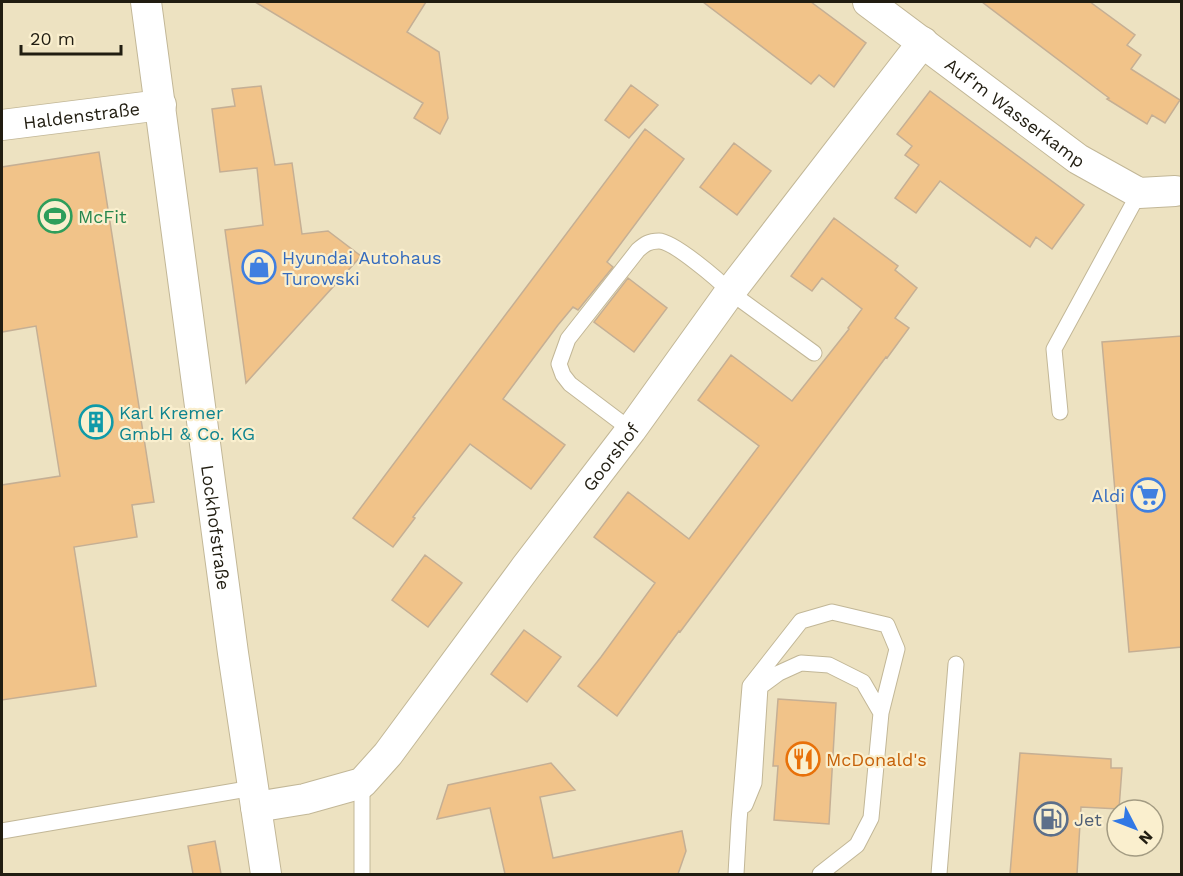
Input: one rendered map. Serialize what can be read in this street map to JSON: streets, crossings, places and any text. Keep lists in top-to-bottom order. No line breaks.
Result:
{"streets":{"street":["Auf'm Wasserkamp","Haldenstraße","Goorshof","Lockhofstraße"]},"crossings":[["Auf'm Wasserkamp","Goorshof"],["Haldenstraße","Lockhofstraße"]],"places":{"sports":["McFit"],"shop":["Hyundai Autohaus Turowski"],"building":["Karl Kremer GmbH & Co. KG"],"supermarket":["Aldi"],"restaurant":["McDonald's"],"fuel station":["Jet"]},"scale_bar":"20 m","north":"bottom right"}
